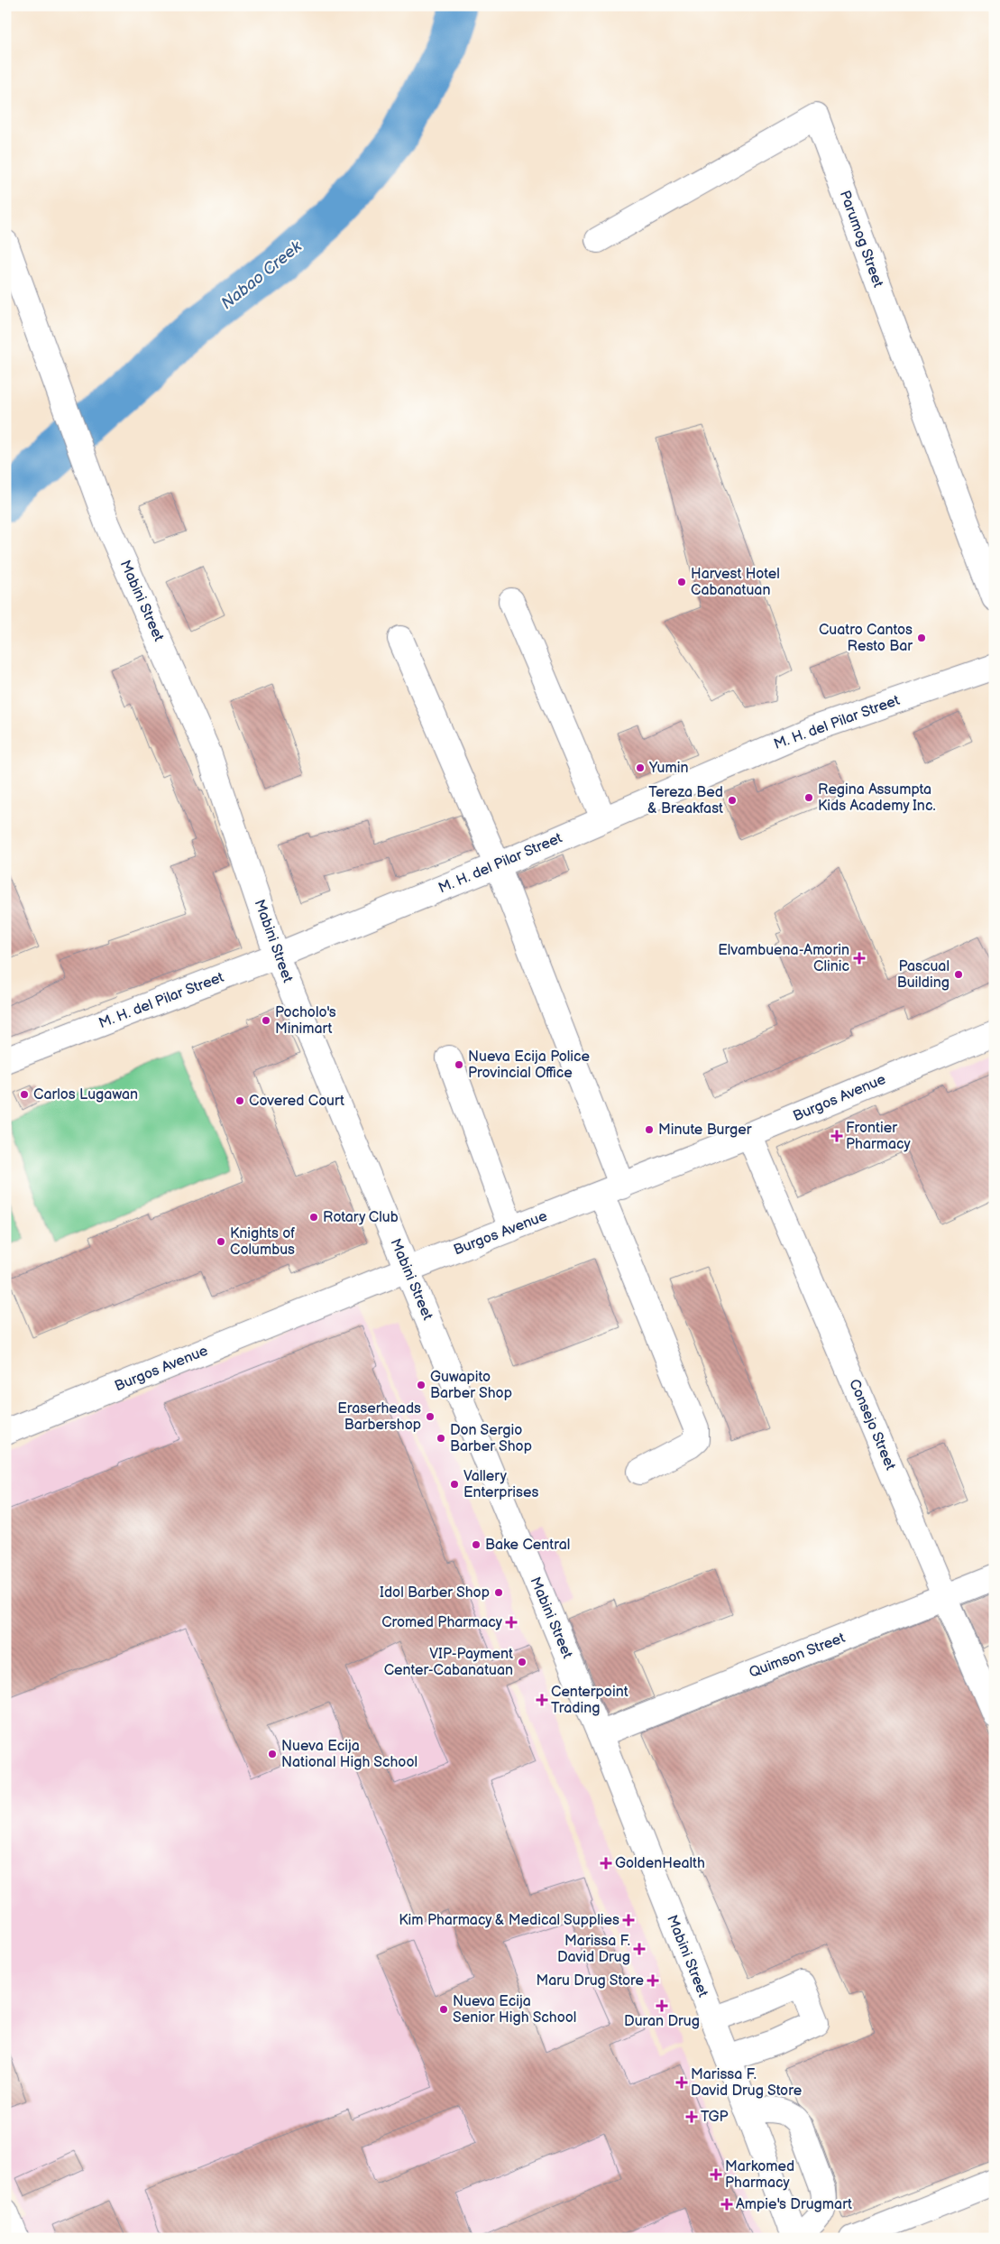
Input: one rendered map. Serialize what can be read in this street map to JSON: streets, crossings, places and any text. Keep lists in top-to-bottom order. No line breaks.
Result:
{"streets":{"main road":["Parumog Street","Mabini Street","M. H. del Pilar Street","Burgos Avenue","Consejo Street","Quimson Street"]},"crossings":[["Mabini Street","M. H. del Pilar Street"],["Mabini Street","Burgos Avenue"],["Mabini Street","Quimson Street"],["Burgos Avenue","Consejo Street"],["Consejo Street","Quimson Street"]],"water":["Nabao Creek"],"places":{"other":["Harvest Hotel Cabanatuan","Cuatro Cantos Resto Bar","Yumin","Regina Assumpta Kids Academy Inc.","Tereza Bed & Breakfast","Pascual Building","Pocholo's Minimart","Nueva Ecija Police Provincial Office","Carlos Lugawan","Covered Court","Minute Burger","Rotary Club","Knights of Columbus","Guwapito Barber Shop","Eraserheads Barbershop","Don Sergio Barber Shop","Vallery Enterprises","Bake Central","Idol Barber Shop","VIP-Payment Center-Cabanatuan","Nueva Ecija National High School","Nueva Ecija Senior High School"],"health":["Elvambuena-Amorin Clinic","Frontier Pharmacy","Cromed Pharmacy","Centerpoint Trading","GoldenHealth","Kim Pharmacy & Medical Supplies","Marissa F. David Drug","Maru Drug Store","Duran Drug","Marissa F. David Drug Store","TGP","Markomed Pharmacy","Ampie's Drugmart"]}}
